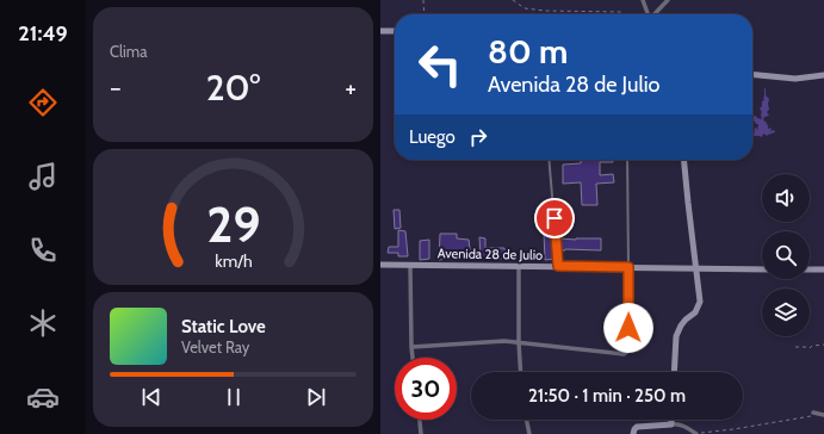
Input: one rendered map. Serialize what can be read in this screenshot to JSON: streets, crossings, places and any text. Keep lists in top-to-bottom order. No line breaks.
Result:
{"streets":{"street":["Avenida 28 de Julio"]},"page":{"tabs":"21:49","tile":"Clima","turn":["80 m","Avenida 28 de Julio"],"heat":["−","20°","+"],"then":"Luego","song":["Static Love","Velvet Ray"],"limit":"30","trip":"21:50 · 1 min · 250 m","gauge":["29","km/h"]}}
